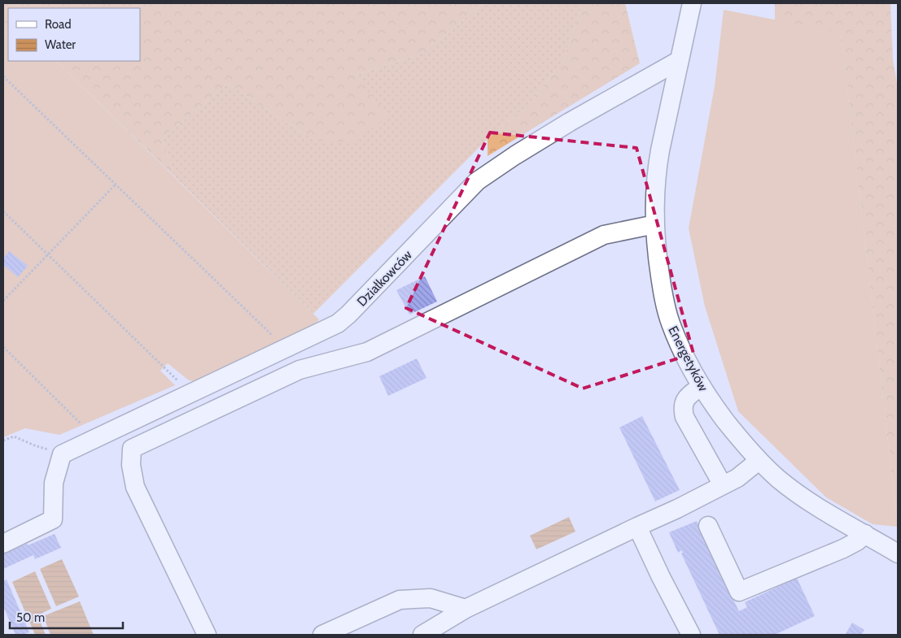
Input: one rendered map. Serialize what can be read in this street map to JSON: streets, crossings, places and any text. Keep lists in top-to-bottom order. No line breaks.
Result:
{"streets":{"street":["Działkowców","Energetyków"]},"crossings":[["Działkowców","Energetyków"]],"legend":["Road","Water"],"scale_bar":"50 m"}
